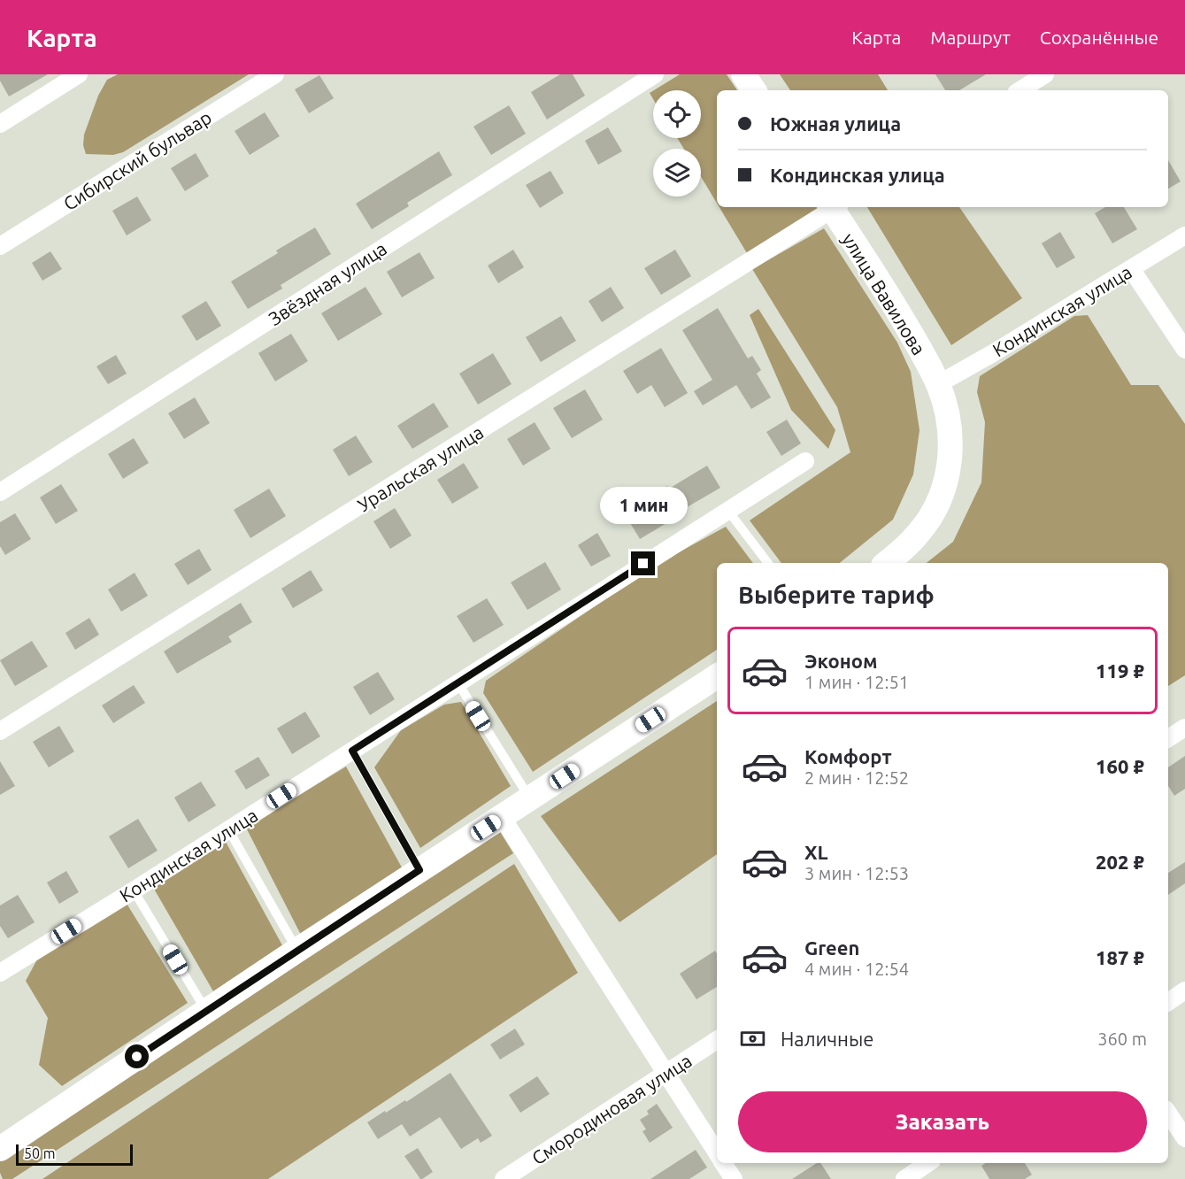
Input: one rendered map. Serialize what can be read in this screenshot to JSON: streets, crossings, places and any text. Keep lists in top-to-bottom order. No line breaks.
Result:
{"streets":{"street":["Сибирский бульвар","Звёздная улица","улица Вавилова","Кондинская улица","Уральская улица","Смородиновая улица"]},"crossings":[["улица Вавилова","Кондинская улица"]],"scale_bar":"50 m","page":{"header":"Карта","nav":["Карта","Маршрут","Сохранённые"],"banner":["Южная улица","Кондинская улица"],"bubble":"1 мин","heading":"Выберите тариф","list":[{"name":"Эконом","note":"1 мин · 12:51","value":"119 ₽"},{"name":"Комфорт","note":"2 мин · 12:52","value":"160 ₽"},{"name":"XL","note":"3 мин · 12:53","value":"202 ₽"},{"name":"Green","note":"4 мин · 12:54","value":"187 ₽"}],"pay":["Наличные","360 m"],"buttons":"Заказать","scale":"50 m"}}
